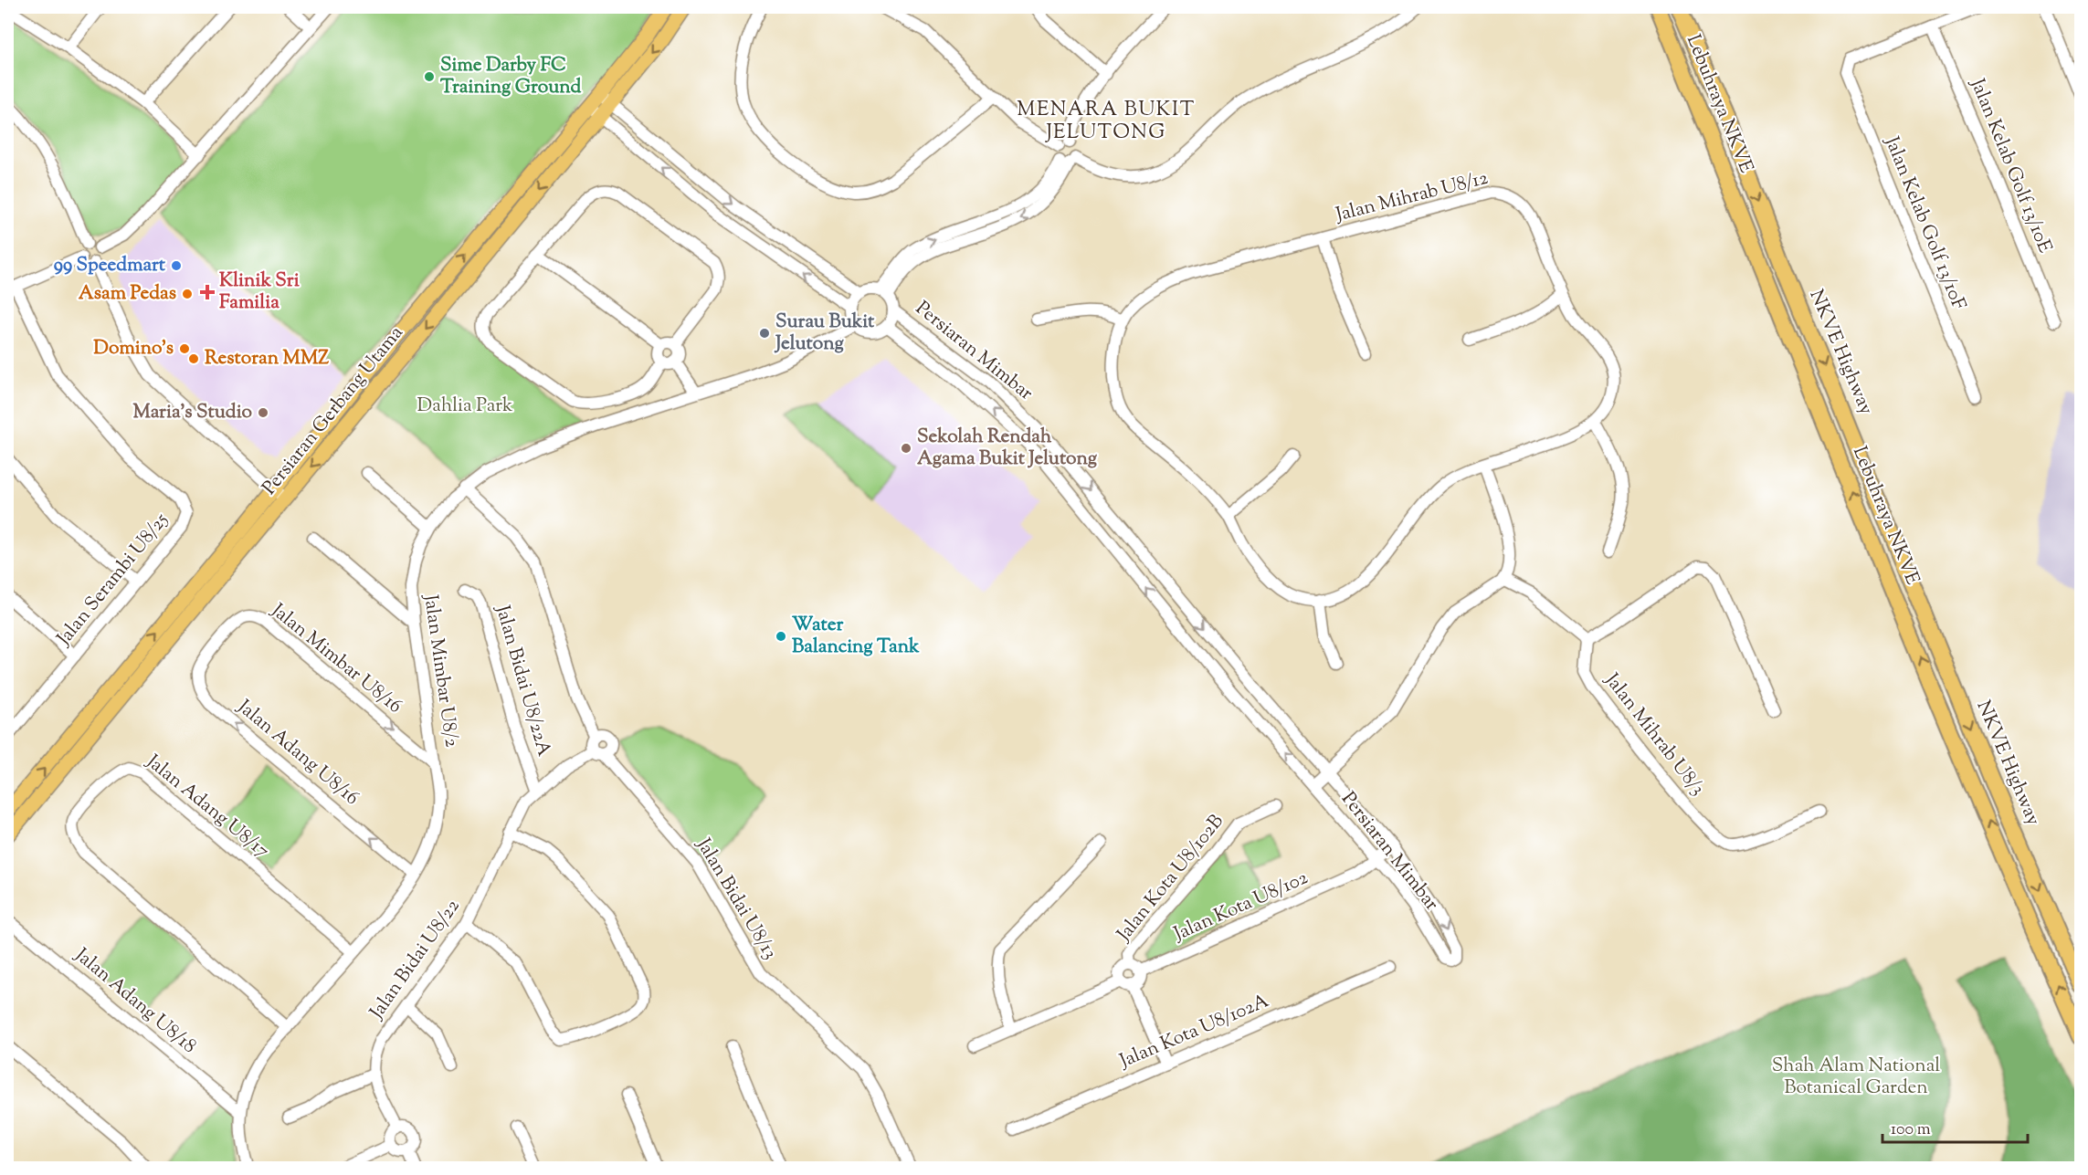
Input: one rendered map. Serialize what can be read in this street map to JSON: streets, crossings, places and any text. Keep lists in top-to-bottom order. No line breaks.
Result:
{"streets":{"highway":["Lebuhraya NKVE","NKVE Highway"],"main road":["Persiaran Gerbang Utama"],"street":["Jalan Kelab Golf 13/10E","Jalan Mihrab U8/12","Jalan Kelab Golf 13/10F","Persiaran Mimbar","Jalan Serambi U8/25","Jalan Mimbar U8/16","Jalan Mimbar U8/2","Jalan Bidai U8/22A","Jalan Mihrab U8/3","Jalan Adang U8/16","Jalan Adang U8/17","Jalan Kota U8/102B","Jalan Bidai U8/13","Jalan Kota U8/102","Jalan Bidai U8/22","Jalan Adang U8/18","Jalan Kota U8/102A"]},"crossings":[["Jalan Kelab Golf 13/10E","Jalan Kelab Golf 13/10F"],["Persiaran Mimbar","Jalan Mimbar U8/2"],["Persiaran Mimbar","Jalan Kota U8/102"],["Jalan Mimbar U8/16","Jalan Mimbar U8/2"],["Jalan Mimbar U8/16","Jalan Adang U8/16"],["Jalan Mimbar U8/2","Jalan Adang U8/16"],["Jalan Mimbar U8/2","Jalan Adang U8/17"],["Jalan Mimbar U8/2","Jalan Adang U8/18"],["Jalan Bidai U8/22A","Jalan Bidai U8/22"],["Jalan Kota U8/102B","Jalan Kota U8/102"],["Jalan Bidai U8/13","Jalan Bidai U8/22"]],"one_way":["Lebuhraya NKVE","NKVE Highway","Jalan Adang U8/16"],"districts":["MENARA BUKIT JELUTONG"],"parks":["Dahlia Park","Shah Alam National Botanical Garden"],"places":{"other":["Sime Darby FC Training Ground","99 Speedmart","Asam Pedas","Surau Bukit Jelutong","Domino's","Restoran MMZ","Maria's Studio","Sekolah Rendah Agama Bukit Jelutong","Water Balancing Tank"],"health":["Klinik Sri Familia"]},"scale_bar":"100 m"}
